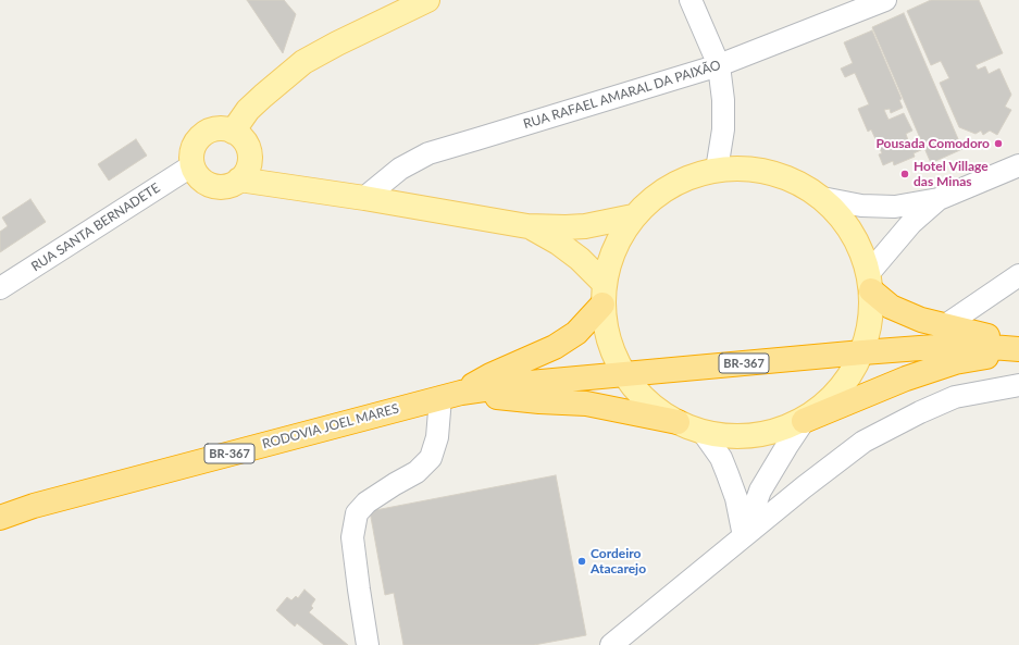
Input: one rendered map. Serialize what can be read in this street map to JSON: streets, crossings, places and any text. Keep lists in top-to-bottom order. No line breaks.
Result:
{"streets":{"highway":["BR-367","RODOVIA JOEL MARES"],"street":["RUA RAFAEL AMARAL DA PAIXÃO","RUA SANTA BERNADETE"]},"crossings":[["BR-367","RODOVIA JOEL MARES"]],"places":["Pousada Comodoro","Hotel Village das Minas","Cordeiro Atacarejo"]}
